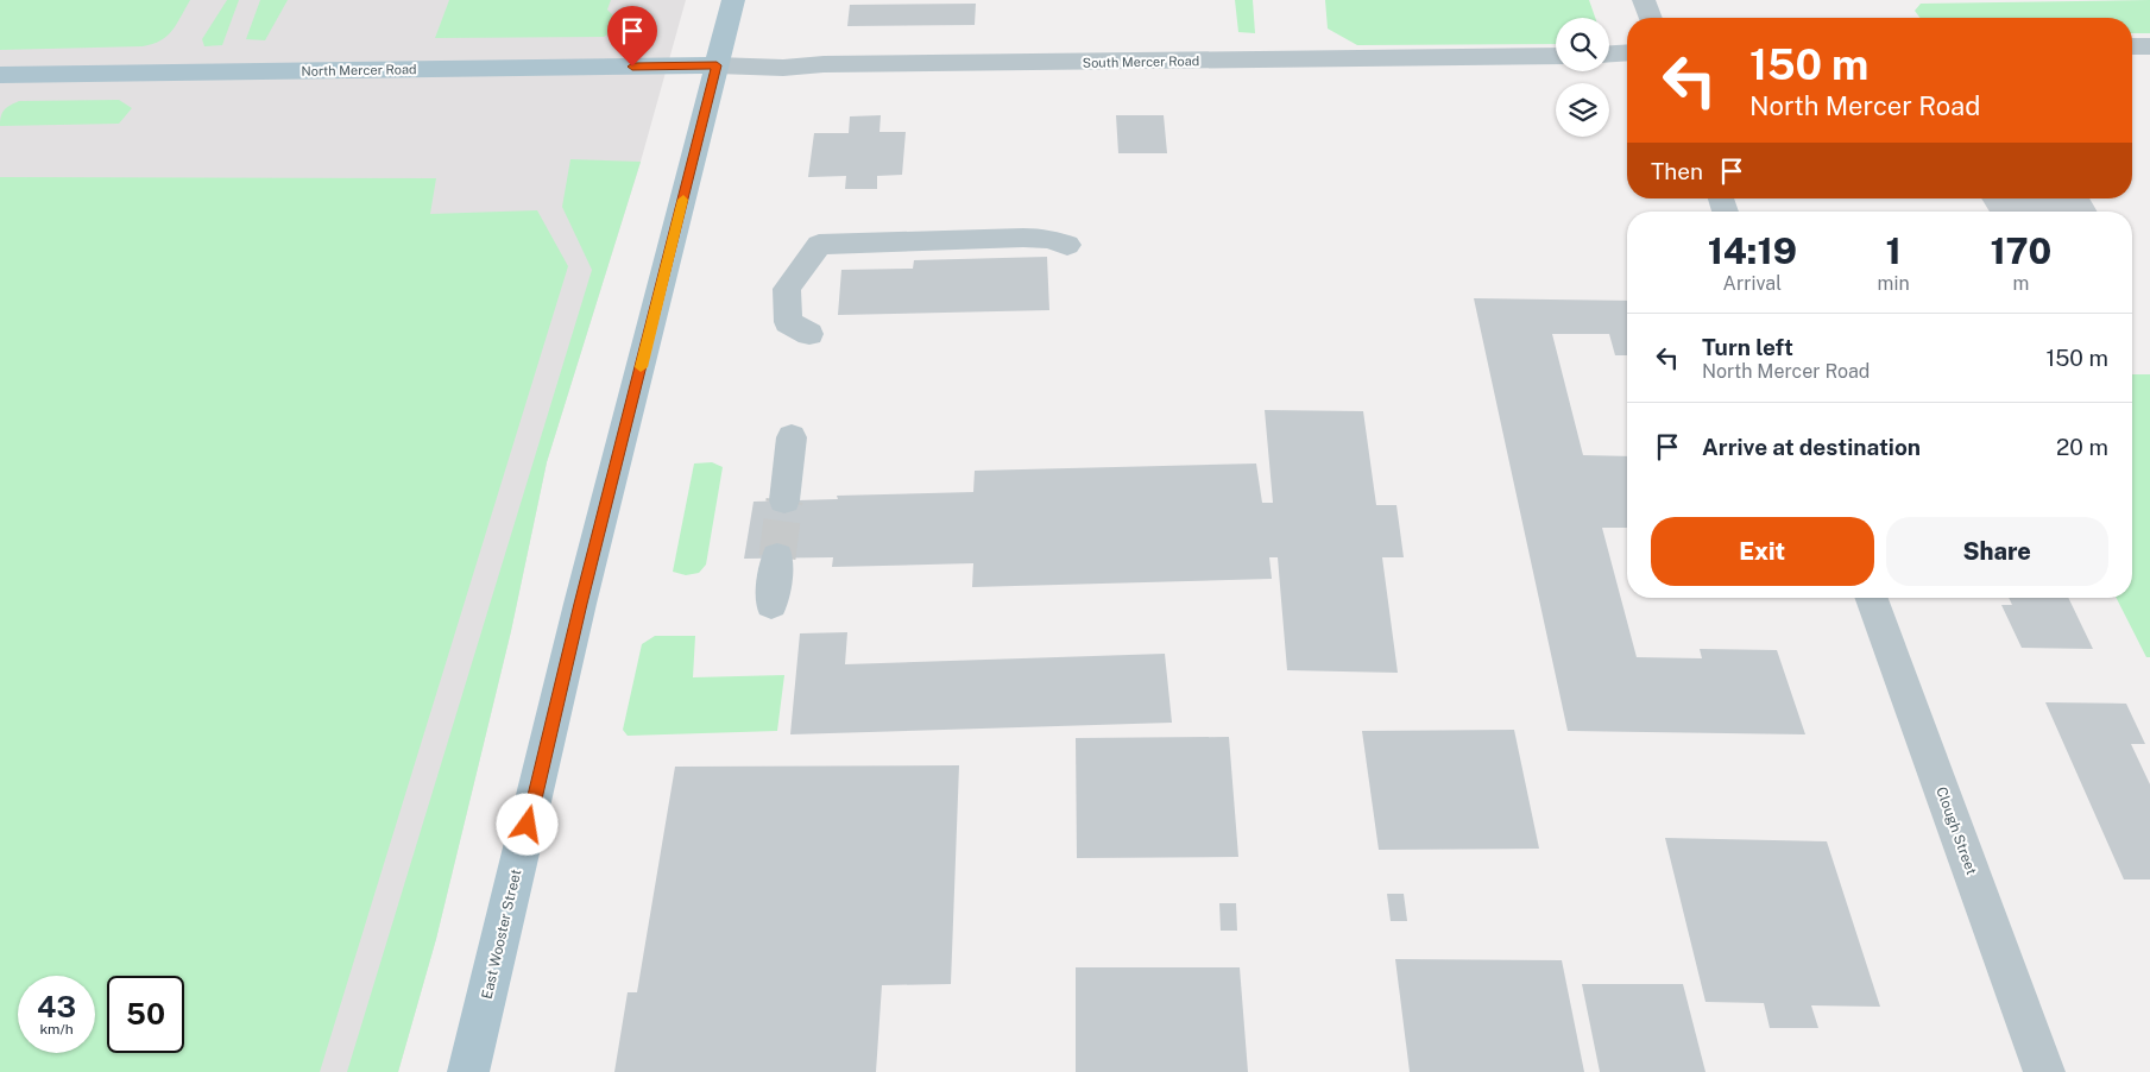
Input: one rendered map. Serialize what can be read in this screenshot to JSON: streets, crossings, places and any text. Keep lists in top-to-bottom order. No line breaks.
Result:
{"streets":{"main road":["North Mercer Road","East Wooster Street"],"street":["South Mercer Road","Clough Street"]},"crossings":[["South Mercer Road","North Mercer Road"],["South Mercer Road","East Wooster Street"],["North Mercer Road","East Wooster Street"]],"page":{"turn":["150 m","North Mercer Road"],"then":"Then","eta":["14:19","Arrival","1","min","170","m"],"list":[{"name":"Turn left","note":"North Mercer Road","value":"150 m"},{"name":"Arrive at destination","value":"20 m"}],"buttons":["Exit","Share"],"speed":"43 km/h","limit":"50"}}
